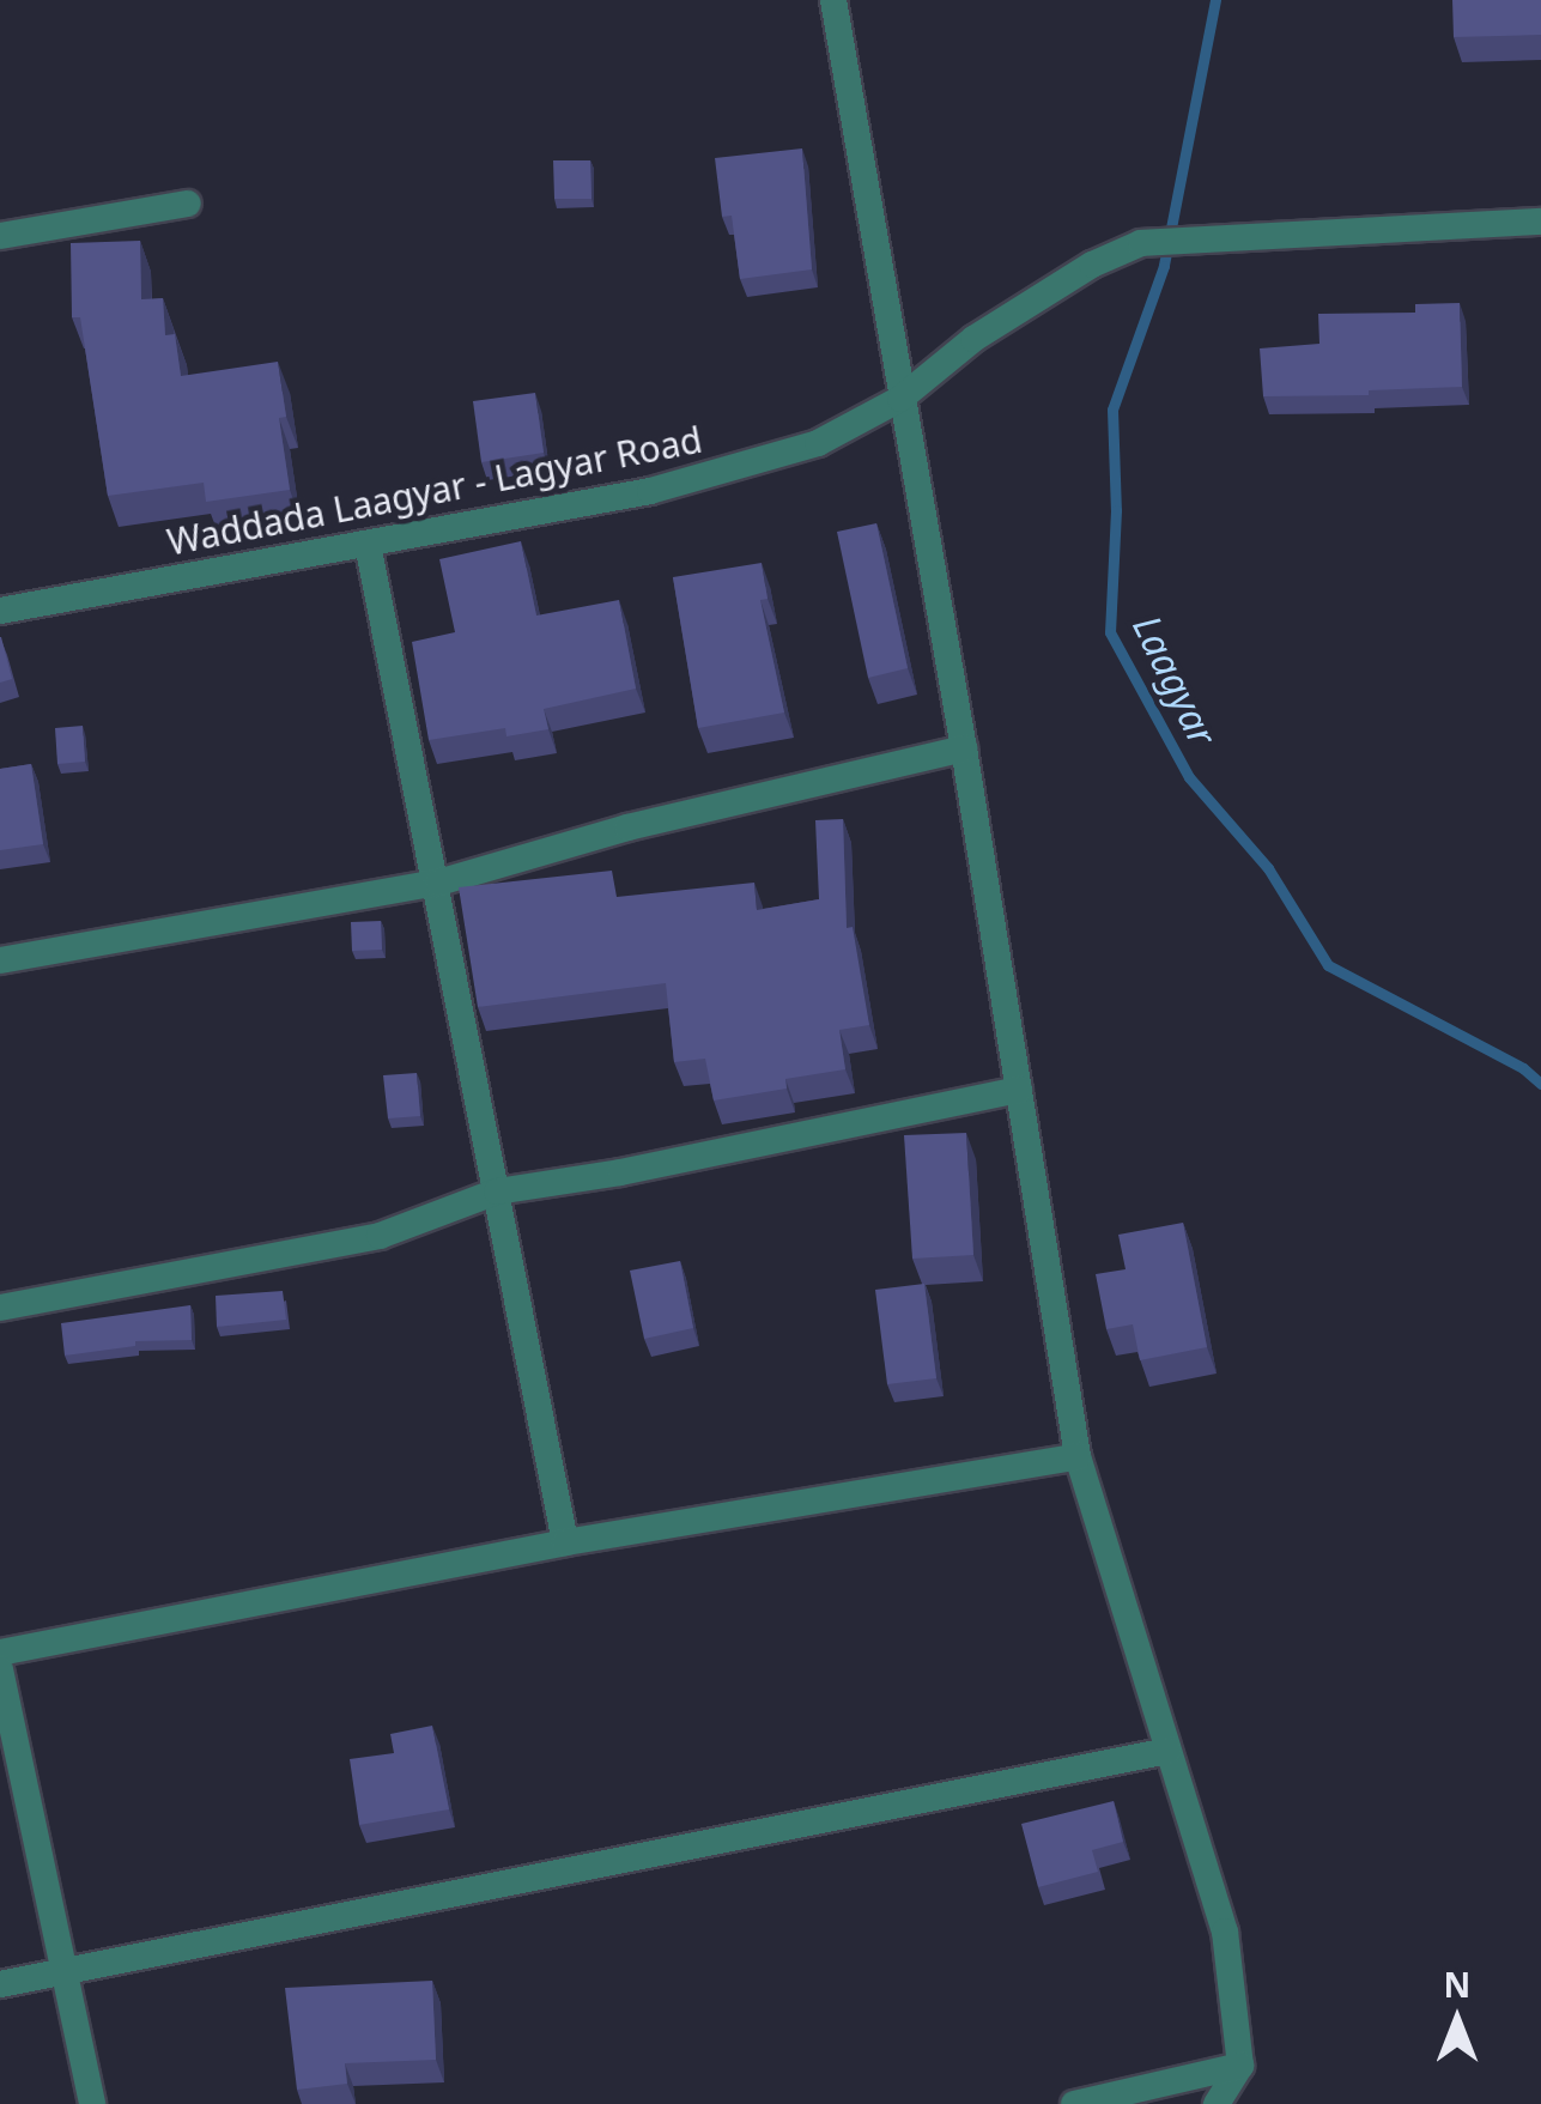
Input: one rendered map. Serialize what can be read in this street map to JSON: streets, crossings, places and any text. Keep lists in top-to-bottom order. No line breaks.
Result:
{"streets":{"street":["Waddada Laagyar - Lagyar Road"]},"water":["Laagyar"],"north":"top"}
